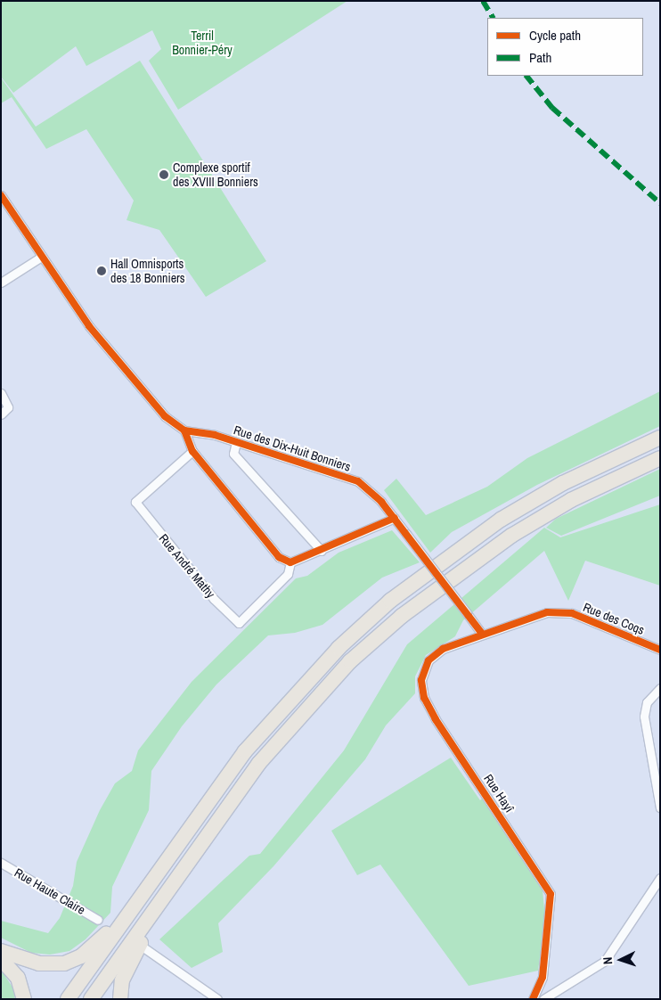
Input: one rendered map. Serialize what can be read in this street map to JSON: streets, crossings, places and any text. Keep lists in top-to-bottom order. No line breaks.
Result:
{"streets":{"street":["Rue des Dix-Huit Bonniers","Rue André Mathy","Rue des Coqs","Rue Hayî","Rue Haute Claire"]},"crossings":[["Rue des Dix-Huit Bonniers","Rue des Coqs"],["Rue des Dix-Huit Bonniers","Rue Hayî"],["Rue des Coqs","Rue Hayî"]],"parks":["Terril Bonnier-Péry"],"places":["Complexe sportif des XVIII Bonniers","Hall Omnisports des 18 Bonniers"],"legend":["Cycle path","Path"],"north":"left"}
